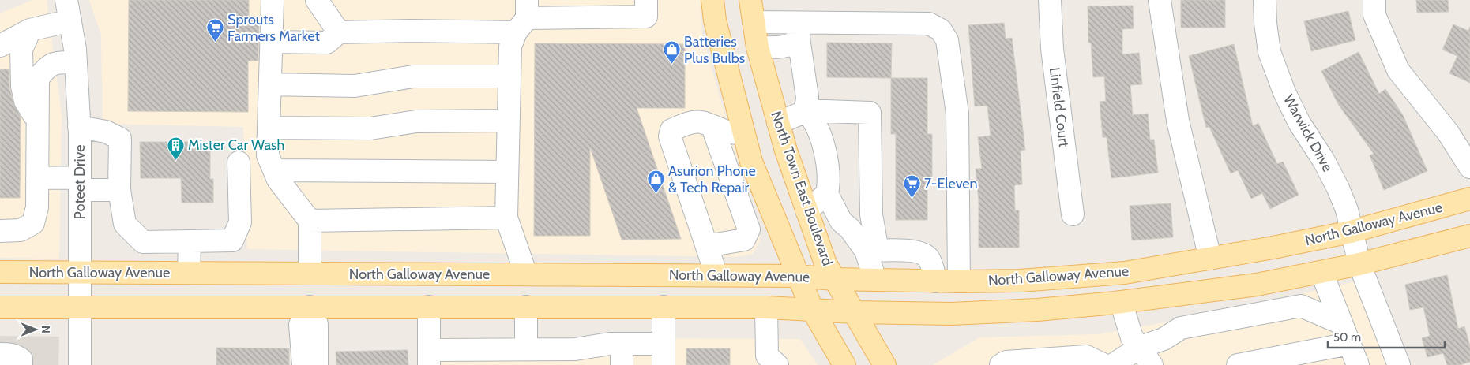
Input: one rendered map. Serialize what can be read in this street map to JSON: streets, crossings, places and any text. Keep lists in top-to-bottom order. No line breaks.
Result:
{"streets":{"main road":["North Town East Boulevard","North Galloway Avenue"],"street":["Linfield Court","Warwick Drive","Poteet Drive"]},"crossings":[["Warwick Drive","North Galloway Avenue"],["Poteet Drive","North Galloway Avenue"],["North Town East Boulevard","North Galloway Avenue"]],"places":{"supermarket":["Sprouts Farmers Market","7-Eleven"],"shop":["Batteries Plus Bulbs","Asurion Phone & Tech Repair"],"building":["Mister Car Wash"]},"scale_bar":"50 m","north":"right"}
